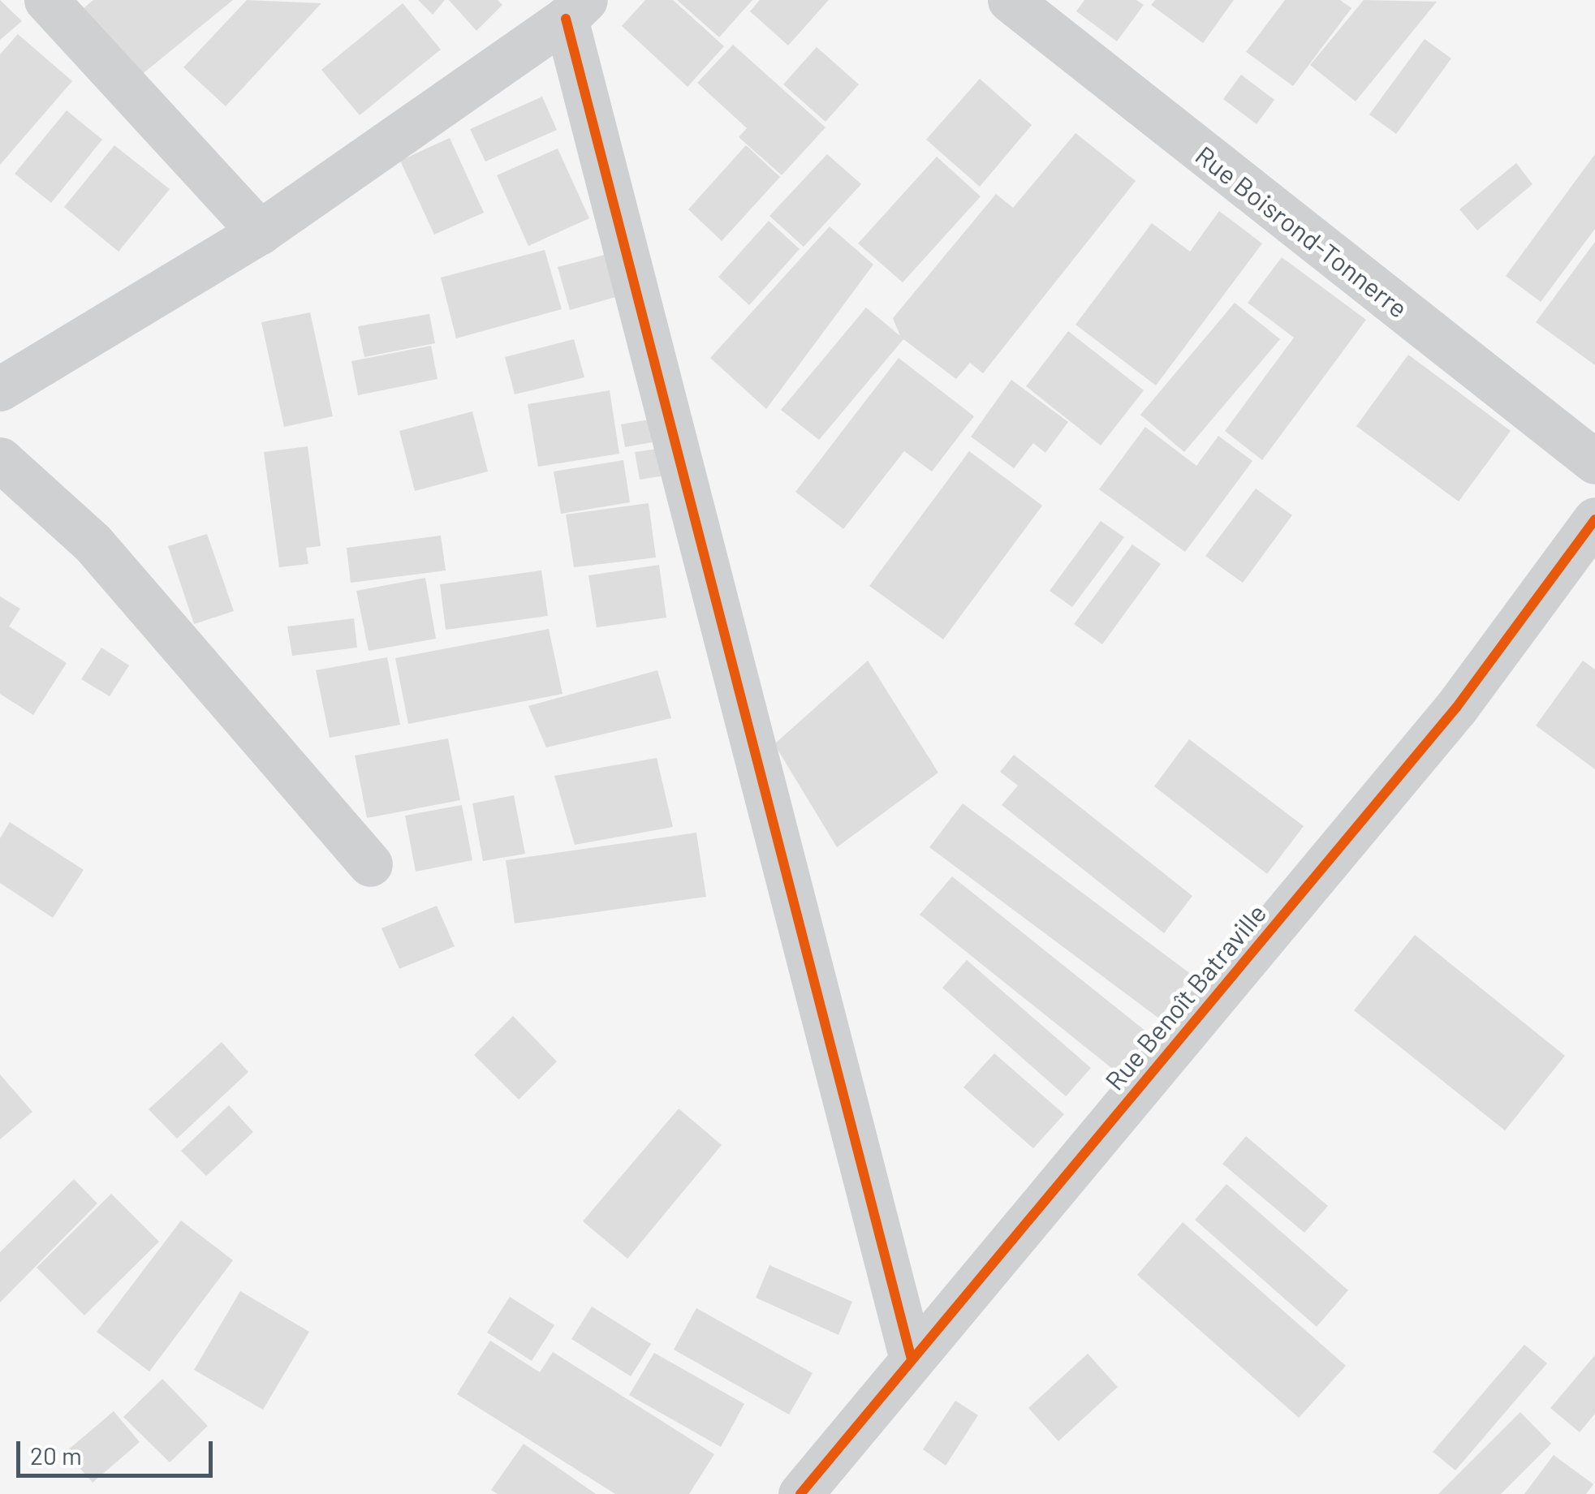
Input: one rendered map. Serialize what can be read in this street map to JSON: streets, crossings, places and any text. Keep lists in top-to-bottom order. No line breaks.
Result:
{"streets":{"street":["Rue Boisrond-Tonnerre","Rue Benoît Batraville"]},"scale_bar":"20 m"}
